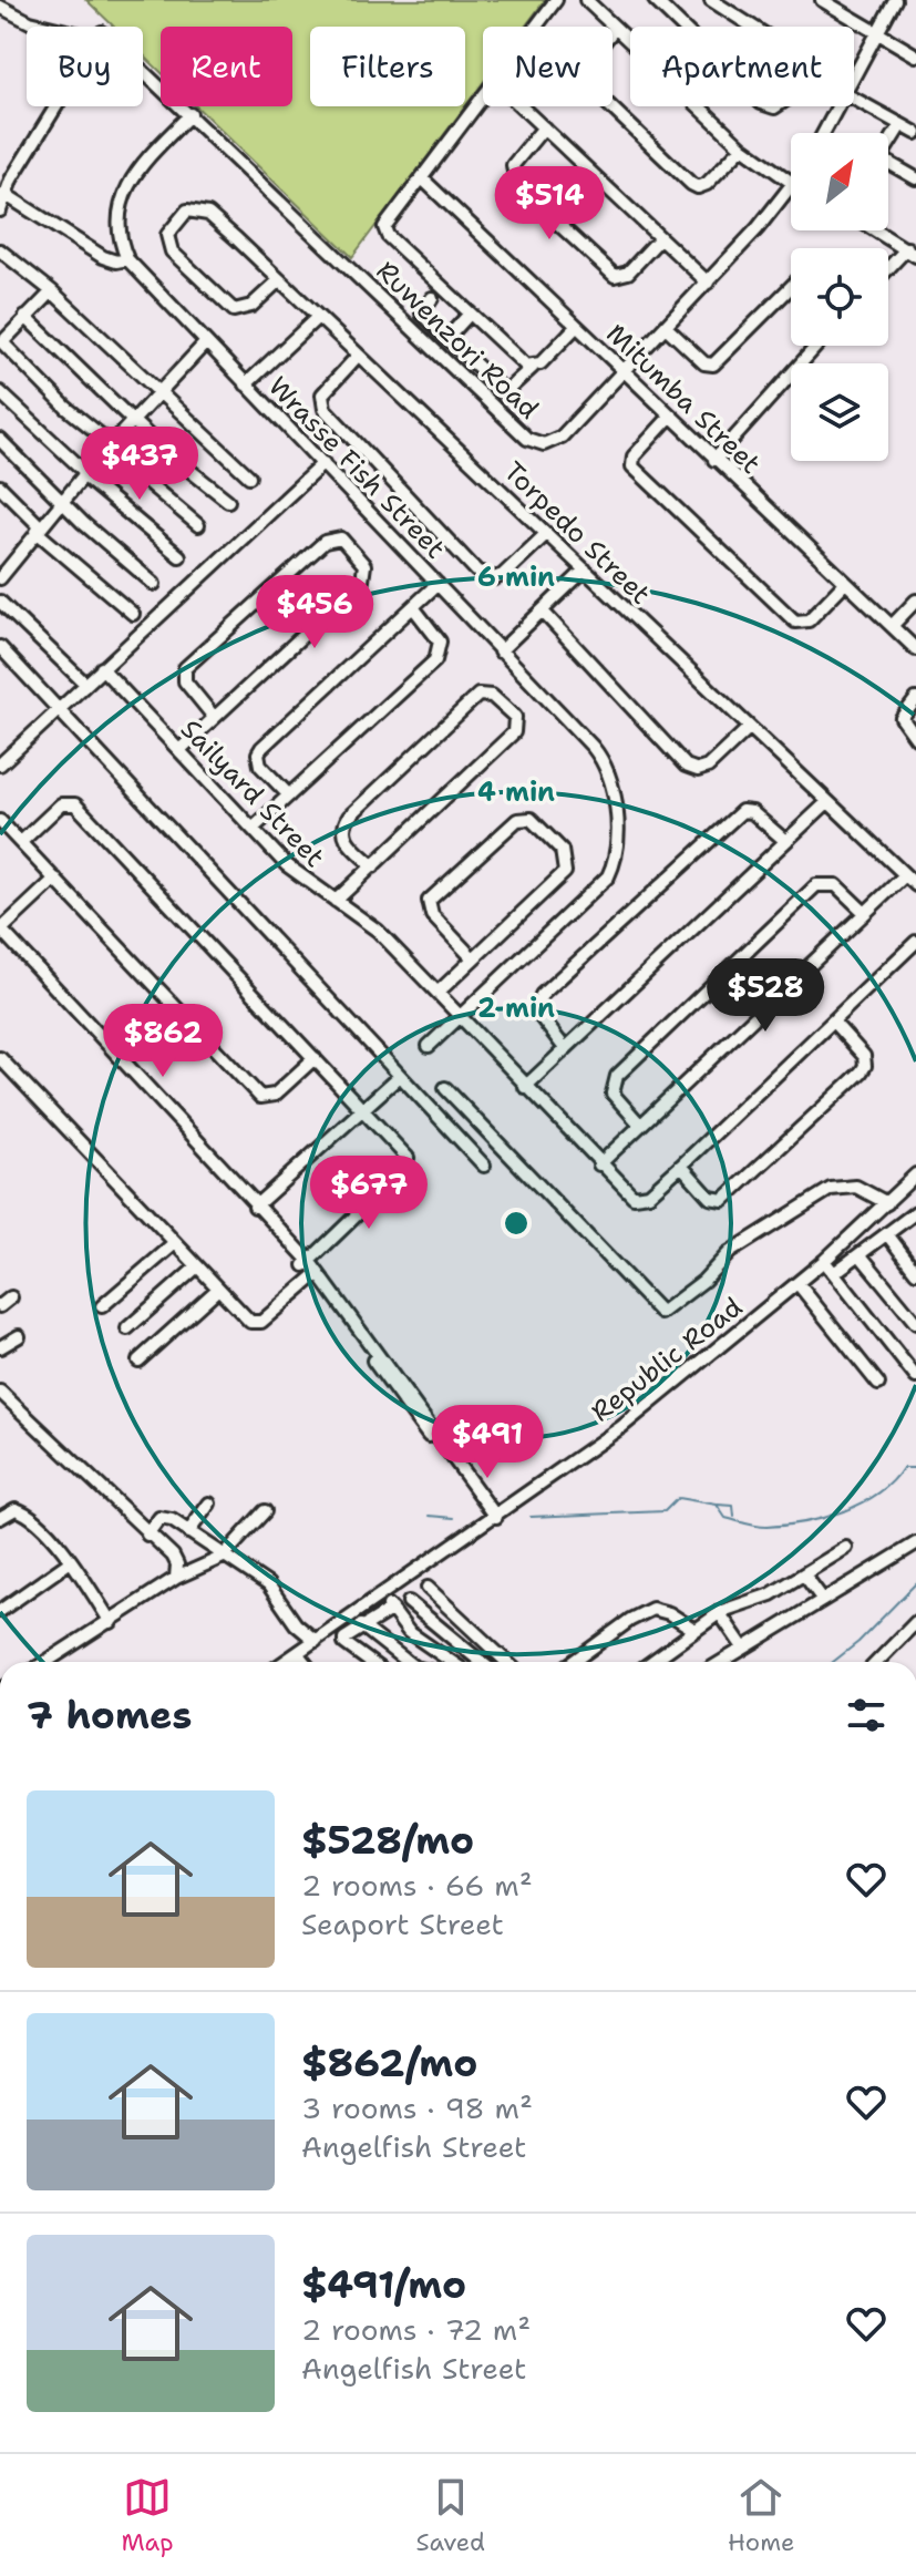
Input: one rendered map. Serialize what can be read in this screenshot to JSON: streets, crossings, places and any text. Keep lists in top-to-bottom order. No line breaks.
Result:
{"streets":{"street":["Ruwenzori Road","Mitumba Street","Wrasse Fish Street","Torpedo Street","Sailyard Street","Republic Road"]},"crossings":[["Ruwenzori Road","Mitumba Street"],["Wrasse Fish Street","Sailyard Street"]],"north":"top right","page":{"chip":["Buy","Rent","Filters","New","Apartment"],"price":["$514","$437","$456","$528","$862","$677","$491"],"heading":"7 homes","list":[{"name":"$528/mo","note":"2 rooms · 66 m² · Seaport Street"},{"name":"$862/mo","note":"3 rooms · 98 m² · Angelfish Street"},{"name":"$491/mo","note":"2 rooms · 72 m² · Angelfish Street"}],"tabs":["Map","Saved","Home"]},"rings":["6 min","4 min","2 min"]}
